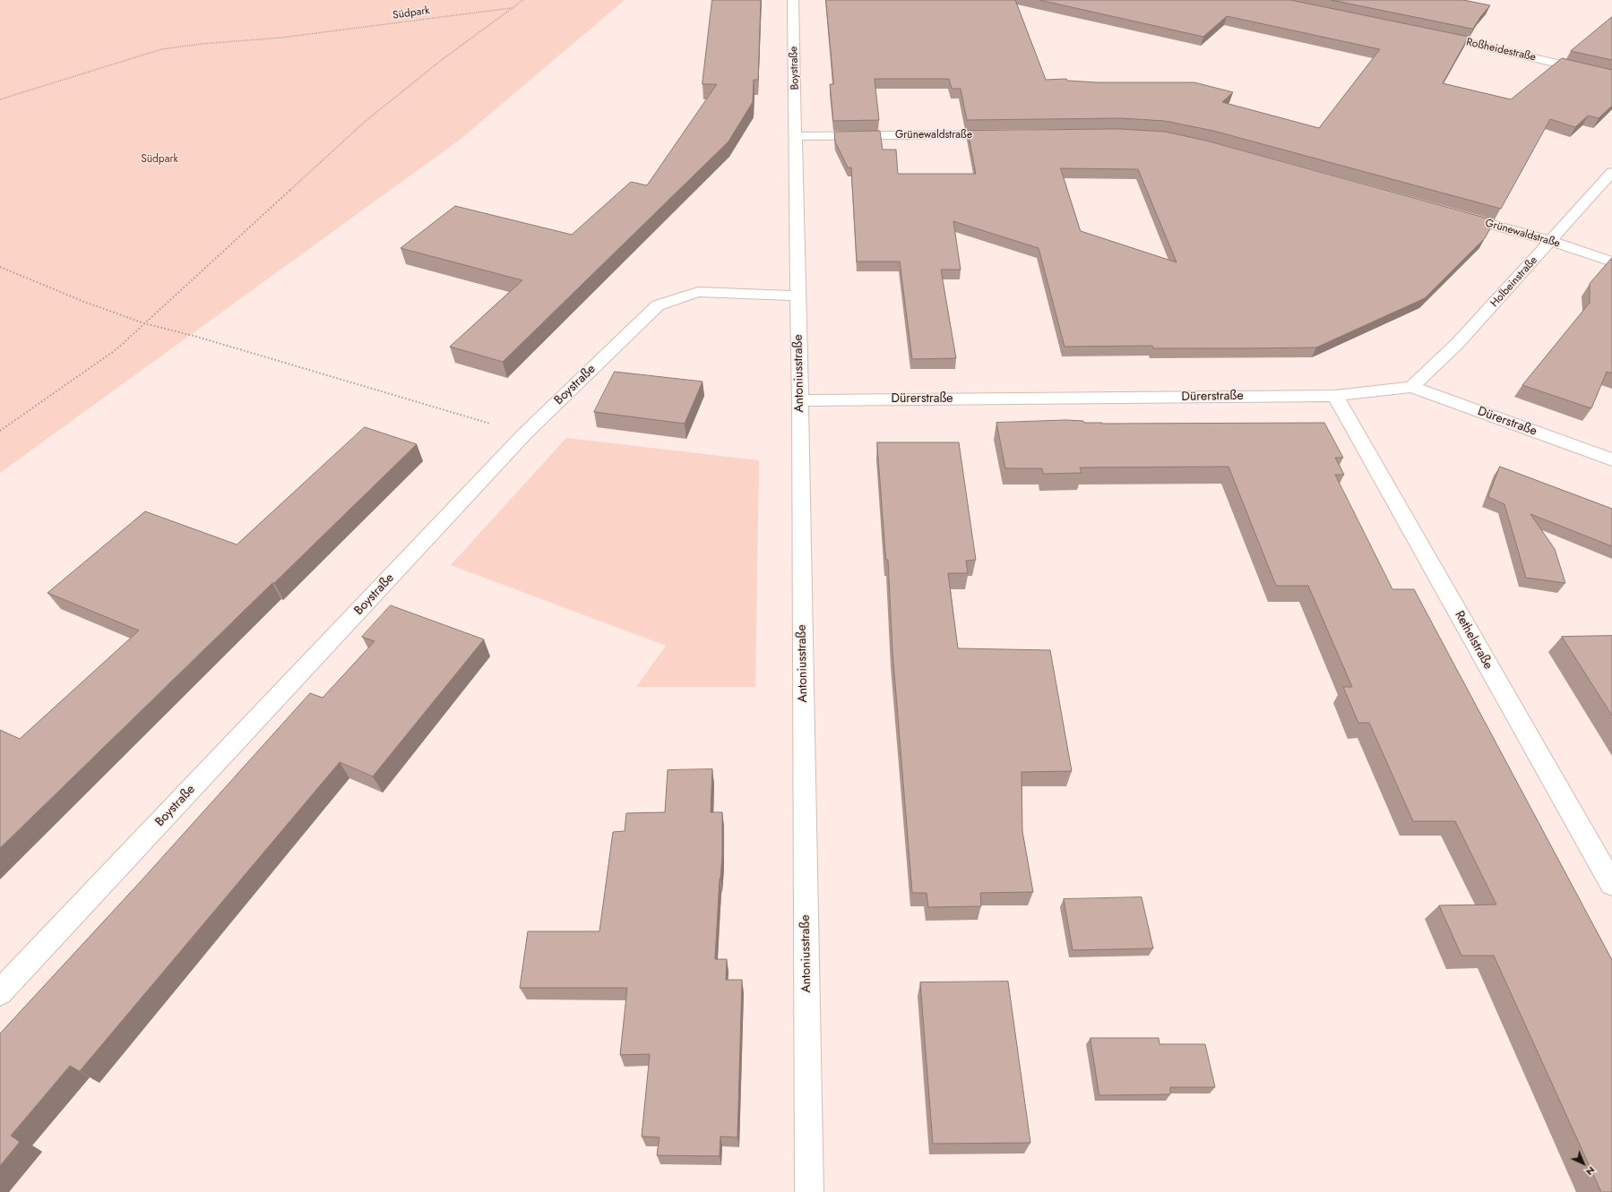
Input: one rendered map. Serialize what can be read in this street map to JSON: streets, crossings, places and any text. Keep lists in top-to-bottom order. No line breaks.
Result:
{"streets":{"street":["Roßheidestraße","Boystraße","Grünewaldstraße","Holbeinstraße","Antoniusstraße","Dürerstraße","Rethelstraße"],"path":["Südpark"]},"crossings":[["Boystraße","Grünewaldstraße"],["Boystraße","Antoniusstraße"],["Grünewaldstraße","Holbeinstraße"],["Grünewaldstraße","Antoniusstraße"],["Holbeinstraße","Dürerstraße"],["Antoniusstraße","Dürerstraße"],["Dürerstraße","Rethelstraße"]],"parks":["Südpark"],"north":"bottom right"}
